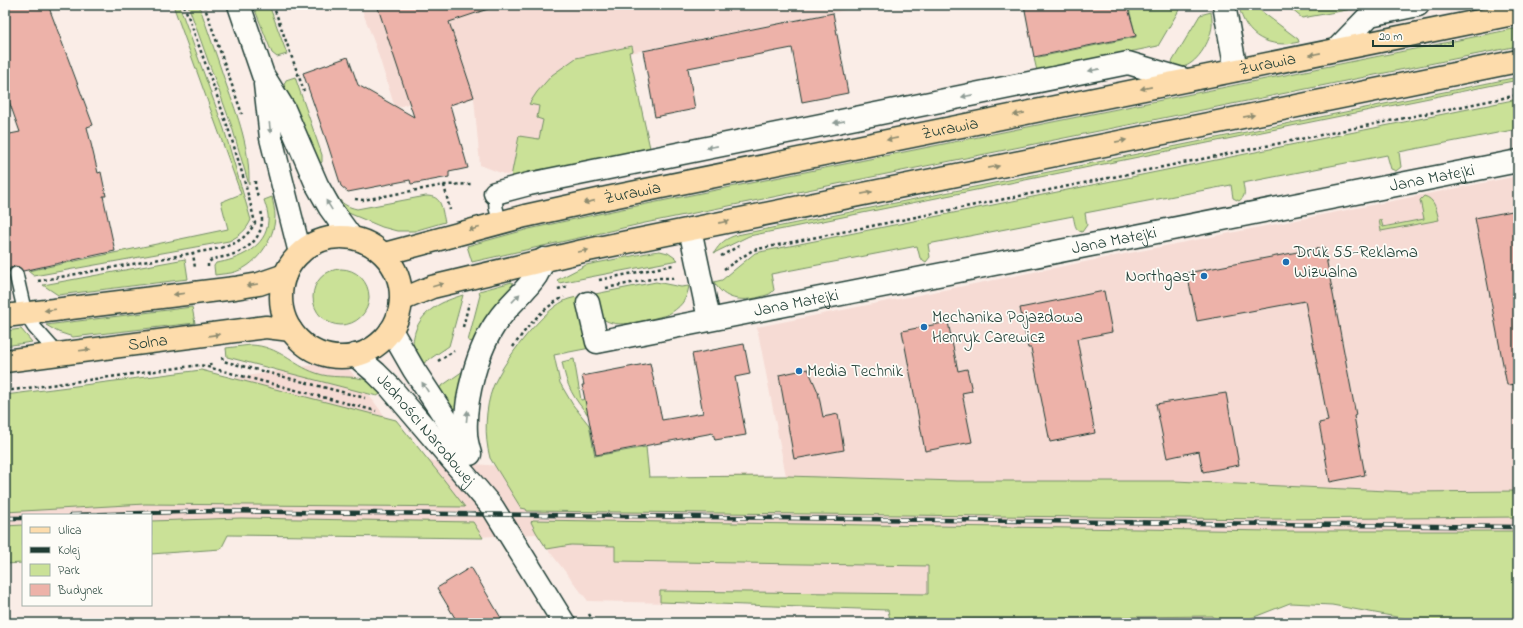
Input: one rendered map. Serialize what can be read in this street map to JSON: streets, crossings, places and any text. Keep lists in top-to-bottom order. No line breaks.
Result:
{"streets":{"main road":["Żurawia","Solna"],"street":["Jana Matejki","Jedności Narodowej"]},"crossings":[["Żurawia","Solna"],["Żurawia","Jedności Narodowej"],["Solna","Jedności Narodowej"]],"places":["Druk 55-Reklama Wizualna","Northgast","Mechanika Pojazdowa Henryk Carewicz","Media Technik"],"legend":["Ulica","Kolej","Park","Budynek"],"scale_bar":"20 m"}
